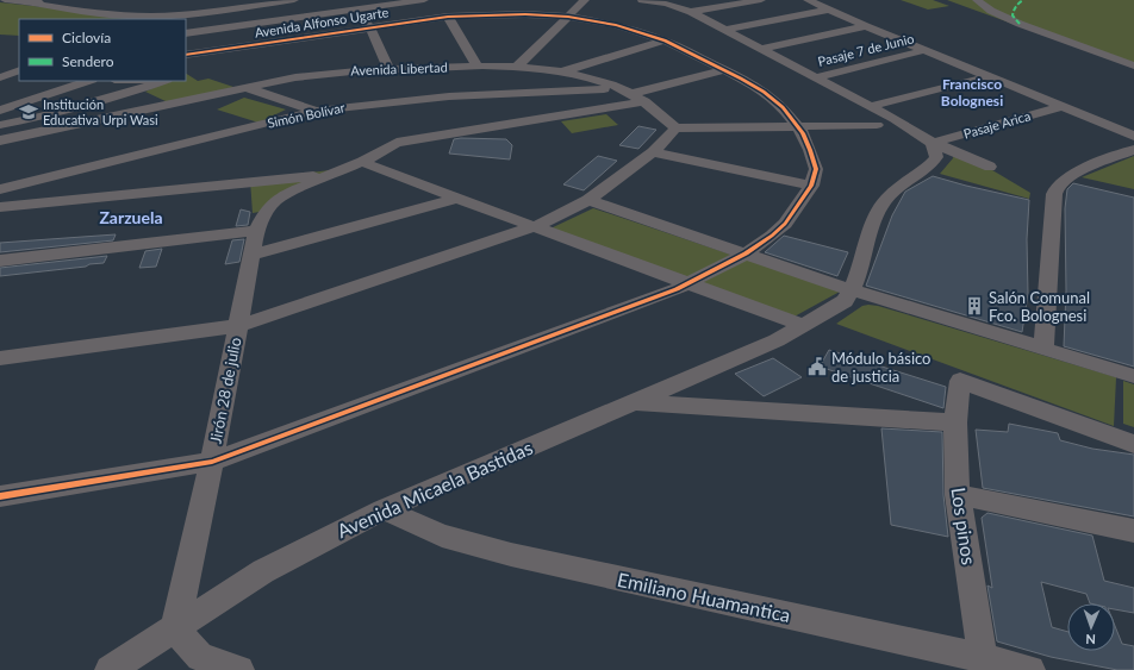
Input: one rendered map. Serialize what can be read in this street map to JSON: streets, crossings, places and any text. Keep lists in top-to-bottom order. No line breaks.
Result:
{"streets":{"street":["Avenida Alfonso Ugarte","Pasaje 7 de Junio","Avenida Libertad","Simón Bolívar","Pasaje Arica","Jirón 28 de julio","Avenida Micaela Bastidas","Los pinos","Emiliano Huamantica"]},"crossings":[["Avenida Libertad","Simón Bolívar"],["Avenida Libertad","Jirón 28 de julio"],["Jirón 28 de julio","Avenida Micaela Bastidas"],["Avenida Micaela Bastidas","Emiliano Huamantica"],["Los pinos","Emiliano Huamantica"]],"districts":["Francisco Bolognesi","Zarzuela"],"places":{"school or university":["Institución Educativa Urpi Wasi"],"building":["Salón Comunal Fco. Bolognesi"],"public building":["Módulo básico de justicia"]},"legend":["Ciclovía","Sendero"],"north":"bottom"}
